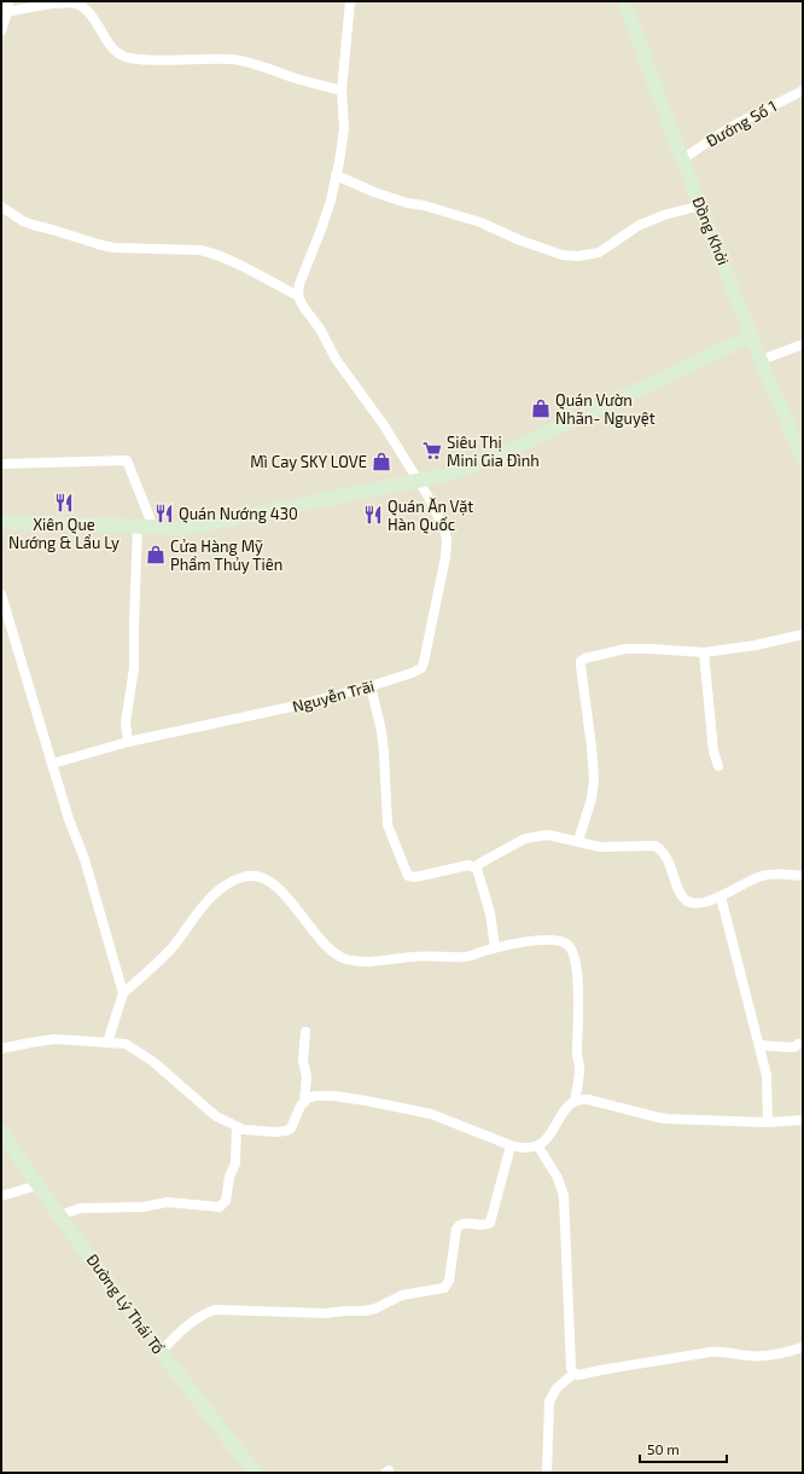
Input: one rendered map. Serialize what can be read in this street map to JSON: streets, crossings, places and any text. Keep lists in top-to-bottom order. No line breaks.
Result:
{"streets":{"street":["Đướng Số 1","Đồng Khởi","Nguyễn Trãi","Đường Lý Thái Tổ"]},"crossings":[["Đướng Số 1","Đồng Khởi"]],"places":{"shop":["Quán Vườn Nhãn- Nguyệt","Mì Cay SKY LOVE","Cửa Hàng Mỹ Phẩm Thủy Tiên"],"supermarket":["Siêu Thị Mini Gia Đình"],"restaurant":["Xiên Que Nướng & Lẩu Ly","Quán Nướng 430","Quán Ăn Vặt Hàn Quốc"]},"scale_bar":"50 m"}
